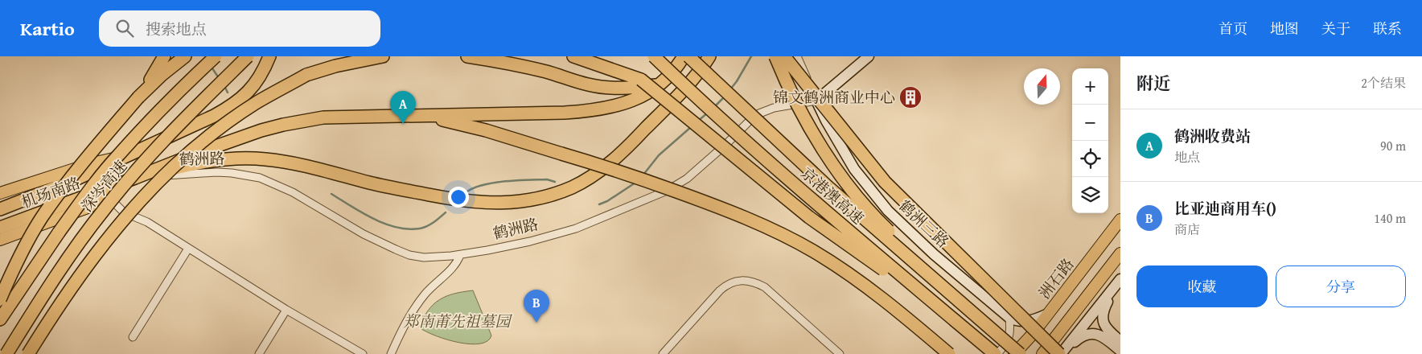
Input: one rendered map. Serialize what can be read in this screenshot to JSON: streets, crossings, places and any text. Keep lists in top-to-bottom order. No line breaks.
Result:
{"streets":{"highway":["深岑高速","机场南路","京港澳高速"],"main road":["洲石路"],"street":["鹤洲路","鹤洲三路"]},"crossings":[["鹤洲路","机场南路"],["鹤洲路","鹤洲三路"]],"parks":["郑南莆先祖墓园"],"places":{"building":["锦文鹤洲商业中心"]},"north":"top","page":{"header":"Kartio","search":"搜索地点","nav":["首页","地图","关于","联系"],"heading":["附近","2个结果"],"map_buttons":["+","−"],"pins":["A","B"],"list":[{"mark":"A","name":"鹤洲收费站","note":"地点","value":"90 m"},{"mark":"B","name":"比亚迪商用车()","note":"商店","value":"140 m"}],"buttons":["收藏","分享"]}}
